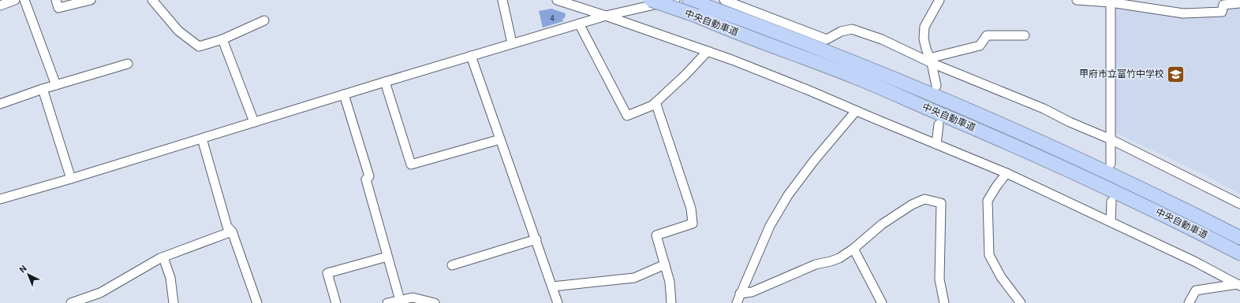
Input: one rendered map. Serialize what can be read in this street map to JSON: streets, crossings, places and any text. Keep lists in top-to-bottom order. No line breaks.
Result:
{"streets":{"highway":["中央自動車道"]},"places":{"school or university":["甲府市立富竹中学校"]},"house_numbers":["4"],"north":"top left"}
